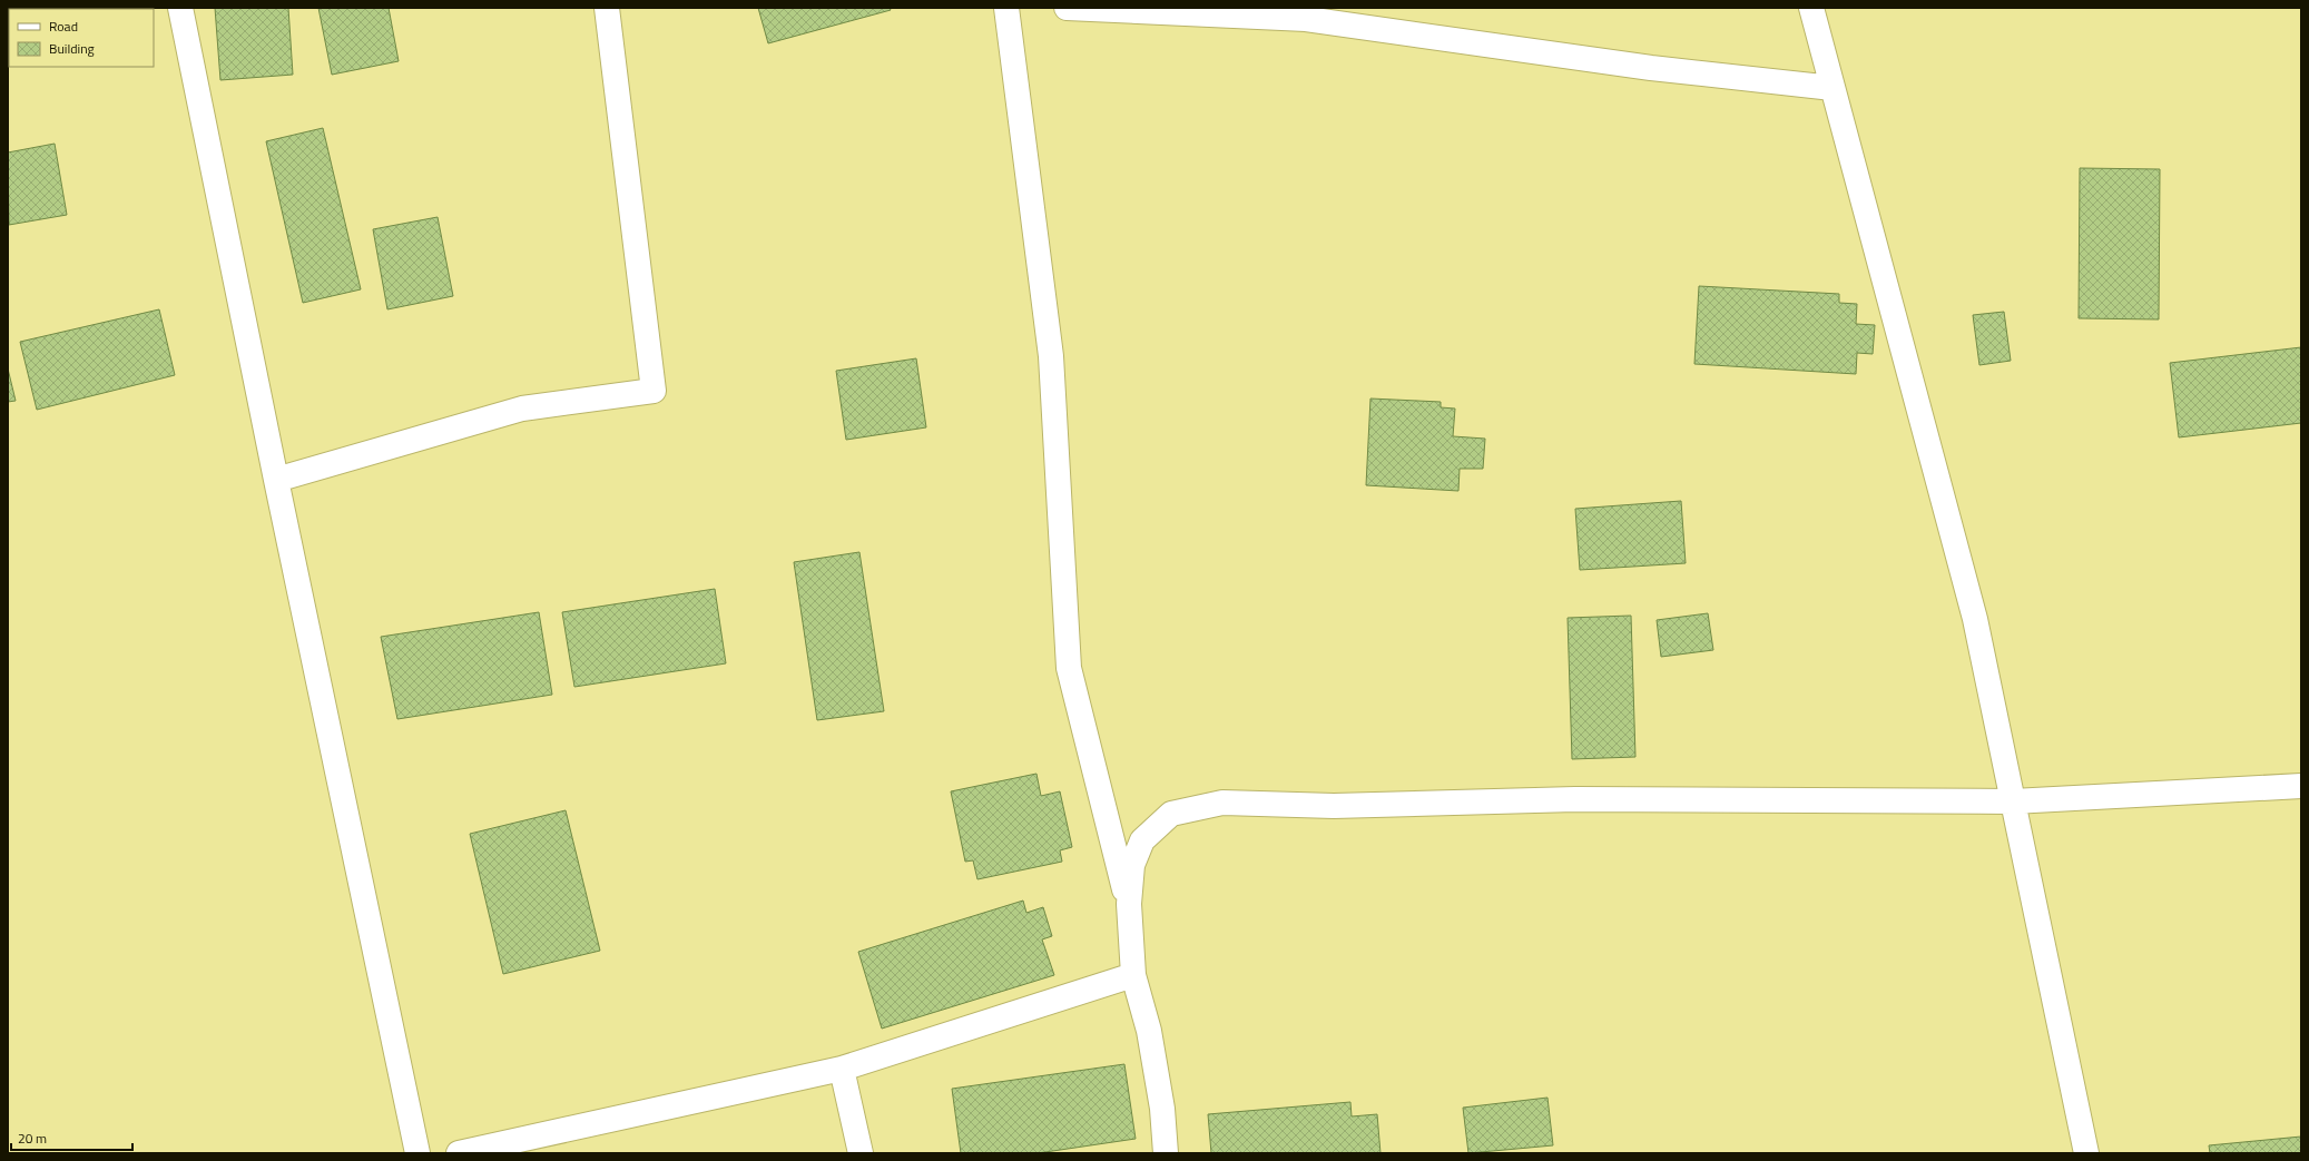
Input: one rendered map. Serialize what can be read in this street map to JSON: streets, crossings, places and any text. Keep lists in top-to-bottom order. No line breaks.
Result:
{"legend":["Road","Building"],"scale_bar":"20 m"}
